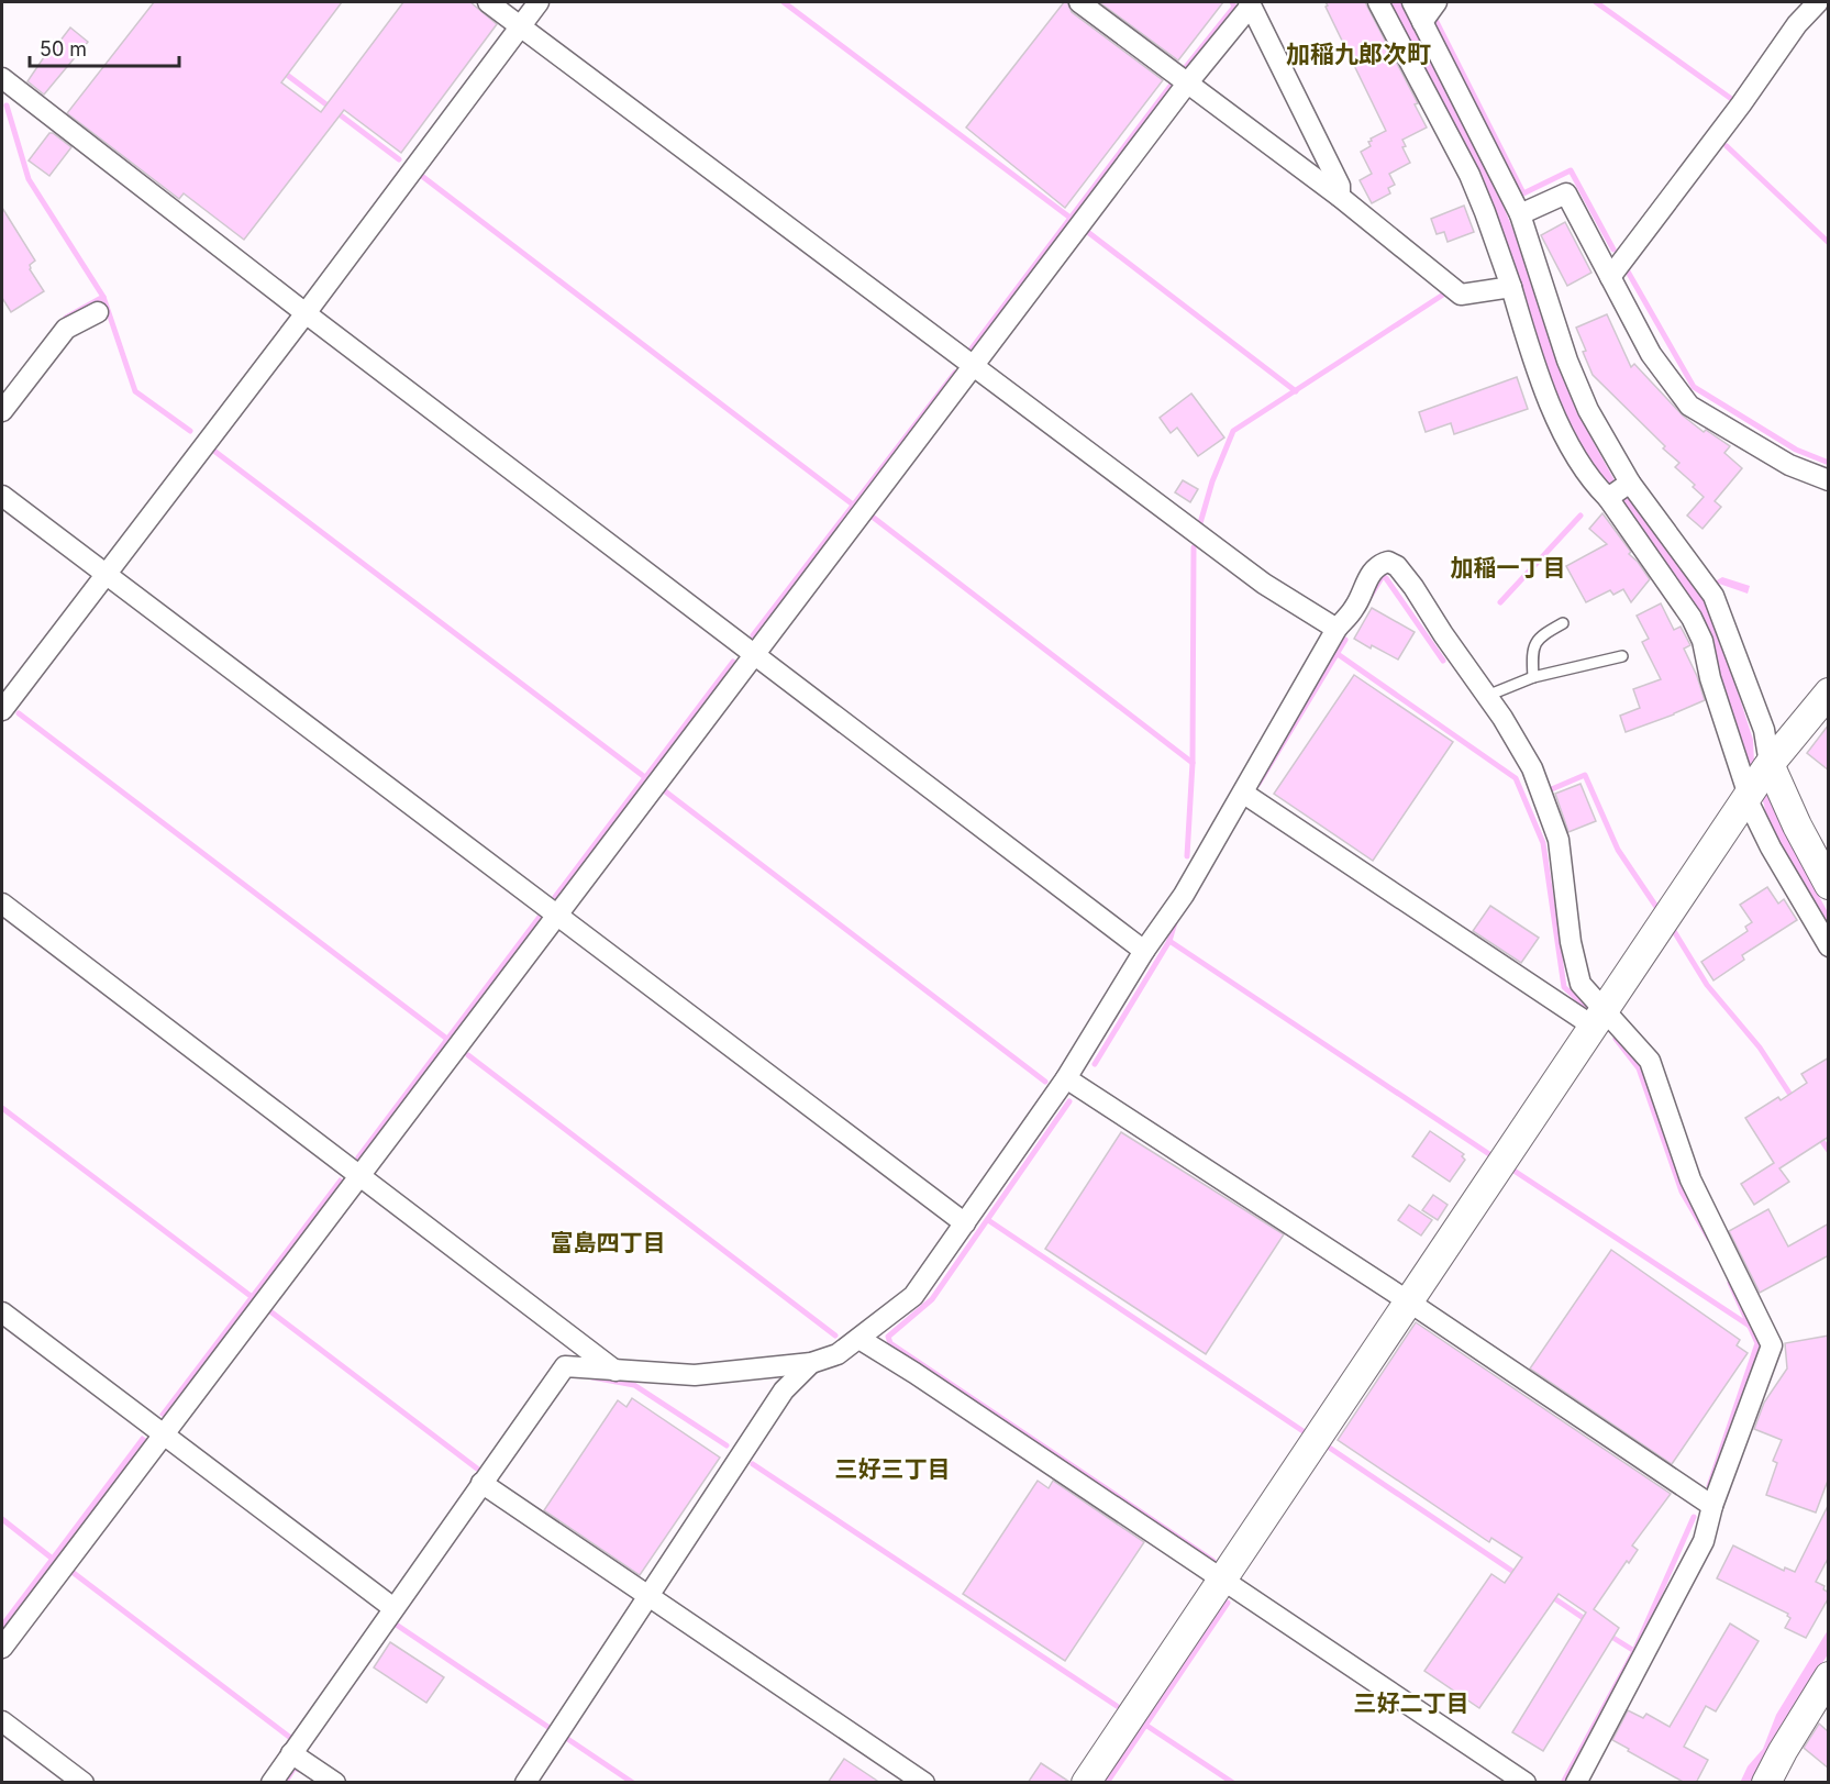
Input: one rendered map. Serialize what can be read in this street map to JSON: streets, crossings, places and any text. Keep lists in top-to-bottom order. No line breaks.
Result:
{"districts":["加稲九郎次町","加稲一丁目","富島四丁目","三好三丁目","三好二丁目"],"scale_bar":"50 m"}
